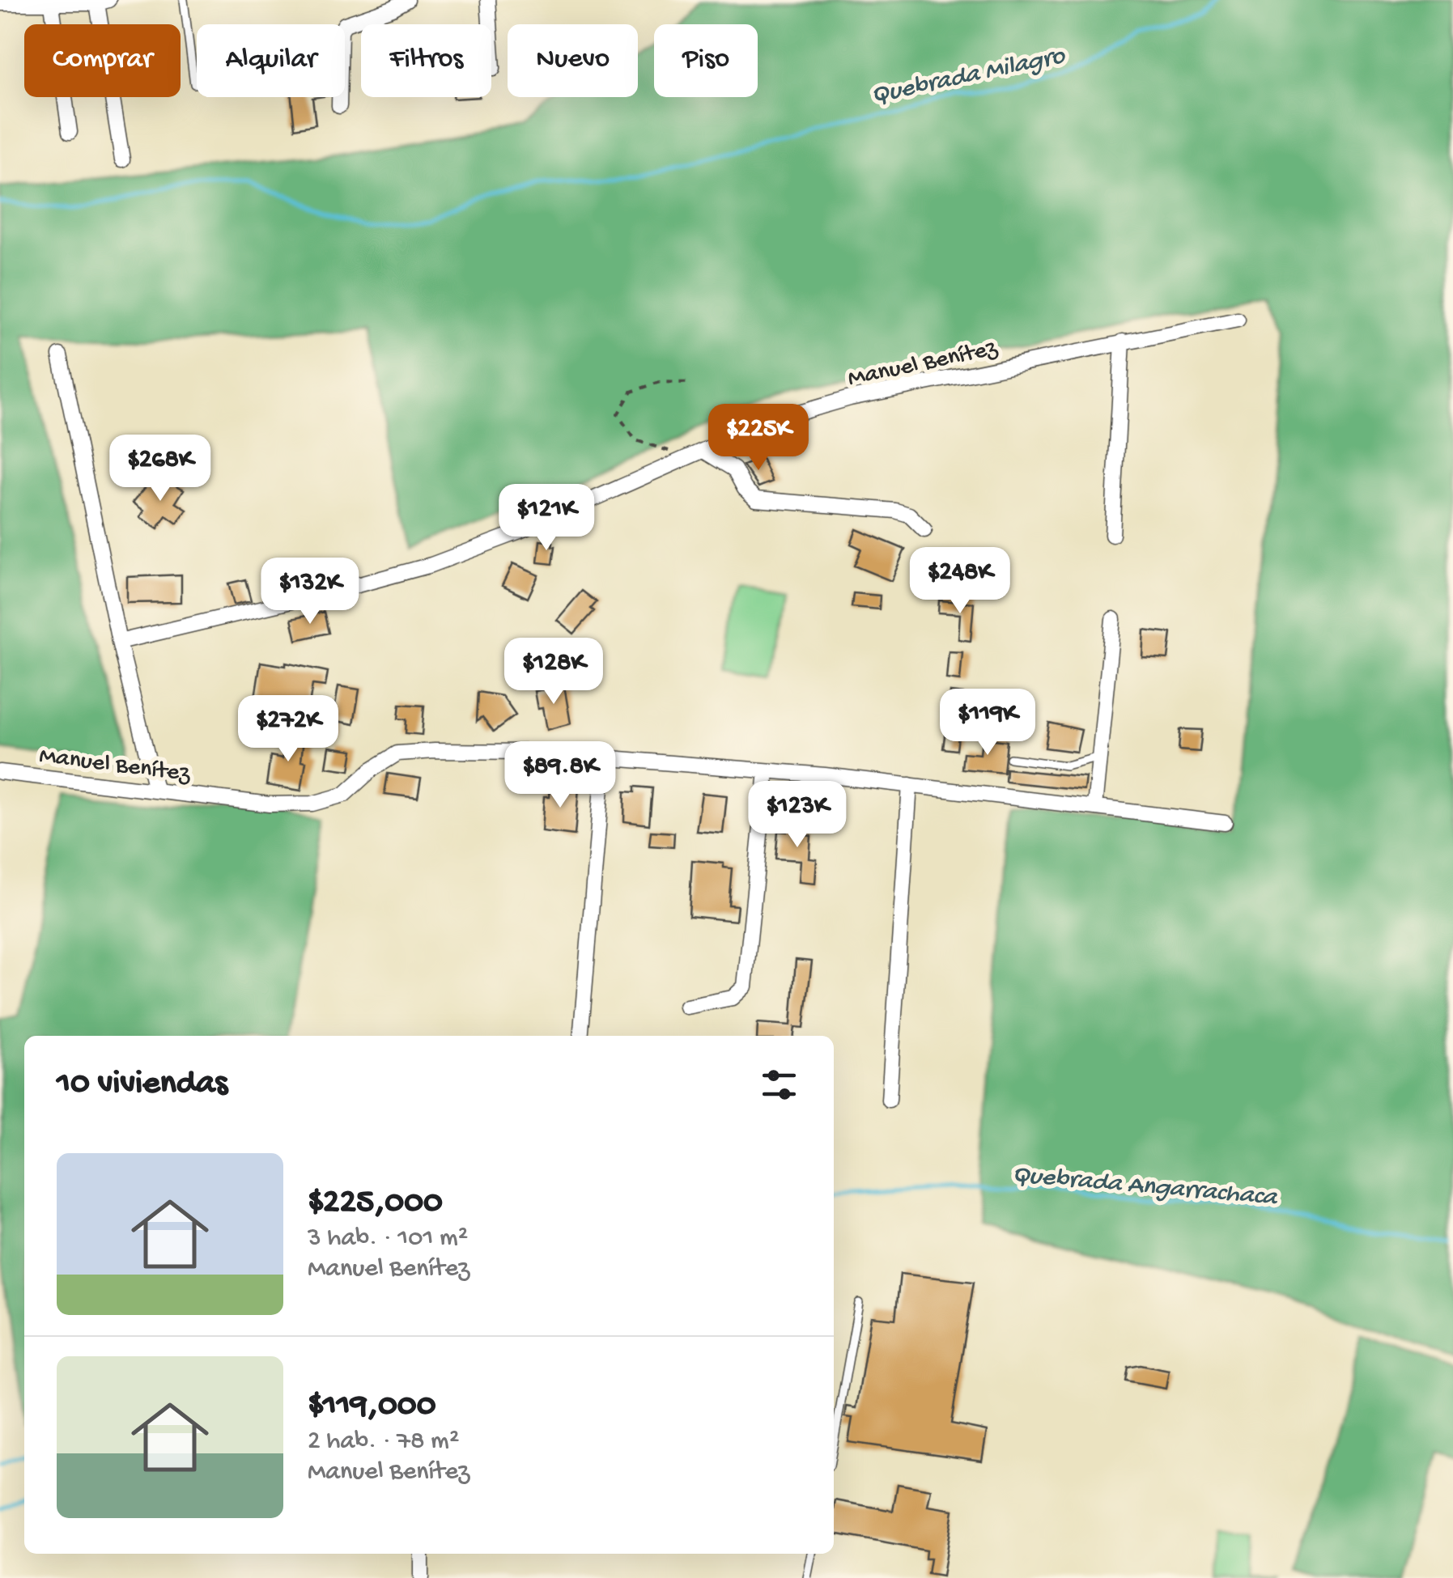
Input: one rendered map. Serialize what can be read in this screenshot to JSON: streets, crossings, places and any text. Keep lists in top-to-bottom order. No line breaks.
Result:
{"streets":{"street":["Manuel Benítez"]},"water":["Quebrada Milagro","Quebrada Angarrachaca"],"page":{"chip":["Comprar","Alquilar","Filtros","Nuevo","Piso"],"price":["$225K","$268K","$121K","$248K","$132K","$128K","$119K","$272K","$89.8K","$123K"],"heading":"10 viviendas","list":[{"name":"$225,000","note":"3 hab. · 101 m² · Manuel Benítez"},{"name":"$119,000","note":"2 hab. · 78 m² · Manuel Benítez"}]}}
